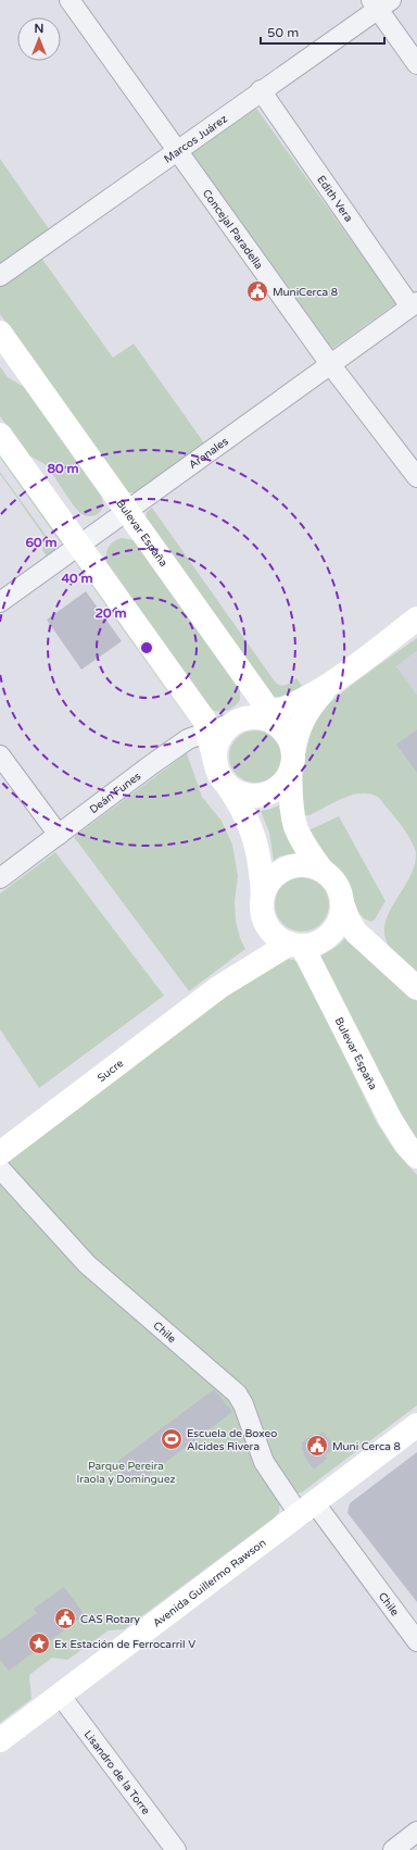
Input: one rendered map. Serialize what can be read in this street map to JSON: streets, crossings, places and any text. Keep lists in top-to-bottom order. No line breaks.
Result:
{"streets":{"main road":["Bulevar España","Deán Funes","Sucre","Avenida Guillermo Rawson"],"street":["Marcos Juárez","Edith Vera","Concejal Paradella","Arenales","Chile","Lisandro de la Torre"]},"crossings":[["Marcos Juárez","Edith Vera"],["Marcos Juárez","Concejal Paradella"],["Edith Vera","Arenales"],["Concejal Paradella","Arenales"],["Arenales","Bulevar España"],["Bulevar España","Deán Funes"],["Bulevar España","Sucre"],["Chile","Avenida Guillermo Rawson"],["Avenida Guillermo Rawson","Lisandro de la Torre"]],"parks":["Parque Pereira Iraola y Domínguez"],"places":{"public building":["MuniCerca 8","Muni Cerca 8","CAS Rotary"],"sports":["Escuela de Boxeo Alcides Rivera"],"place":["Ex Estación de Ferrocarril V"]},"scale_bar":"50 m","north":"top","rings":["80 m","60 m","40 m","20 m"]}
